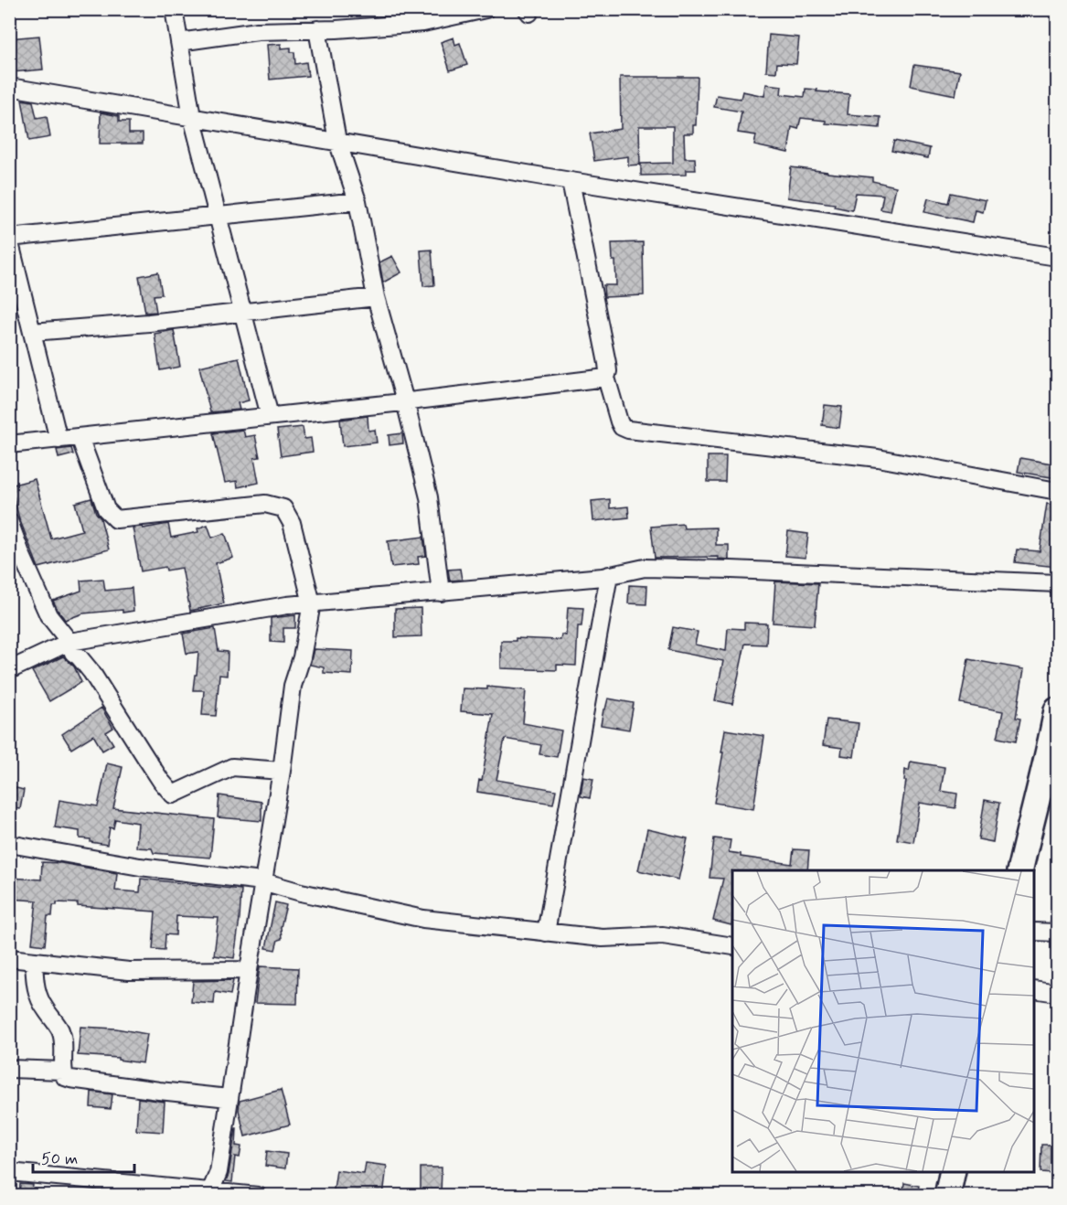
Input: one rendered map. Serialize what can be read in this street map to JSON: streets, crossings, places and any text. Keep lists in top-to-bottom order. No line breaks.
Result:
{"scale_bar":"50 m"}
